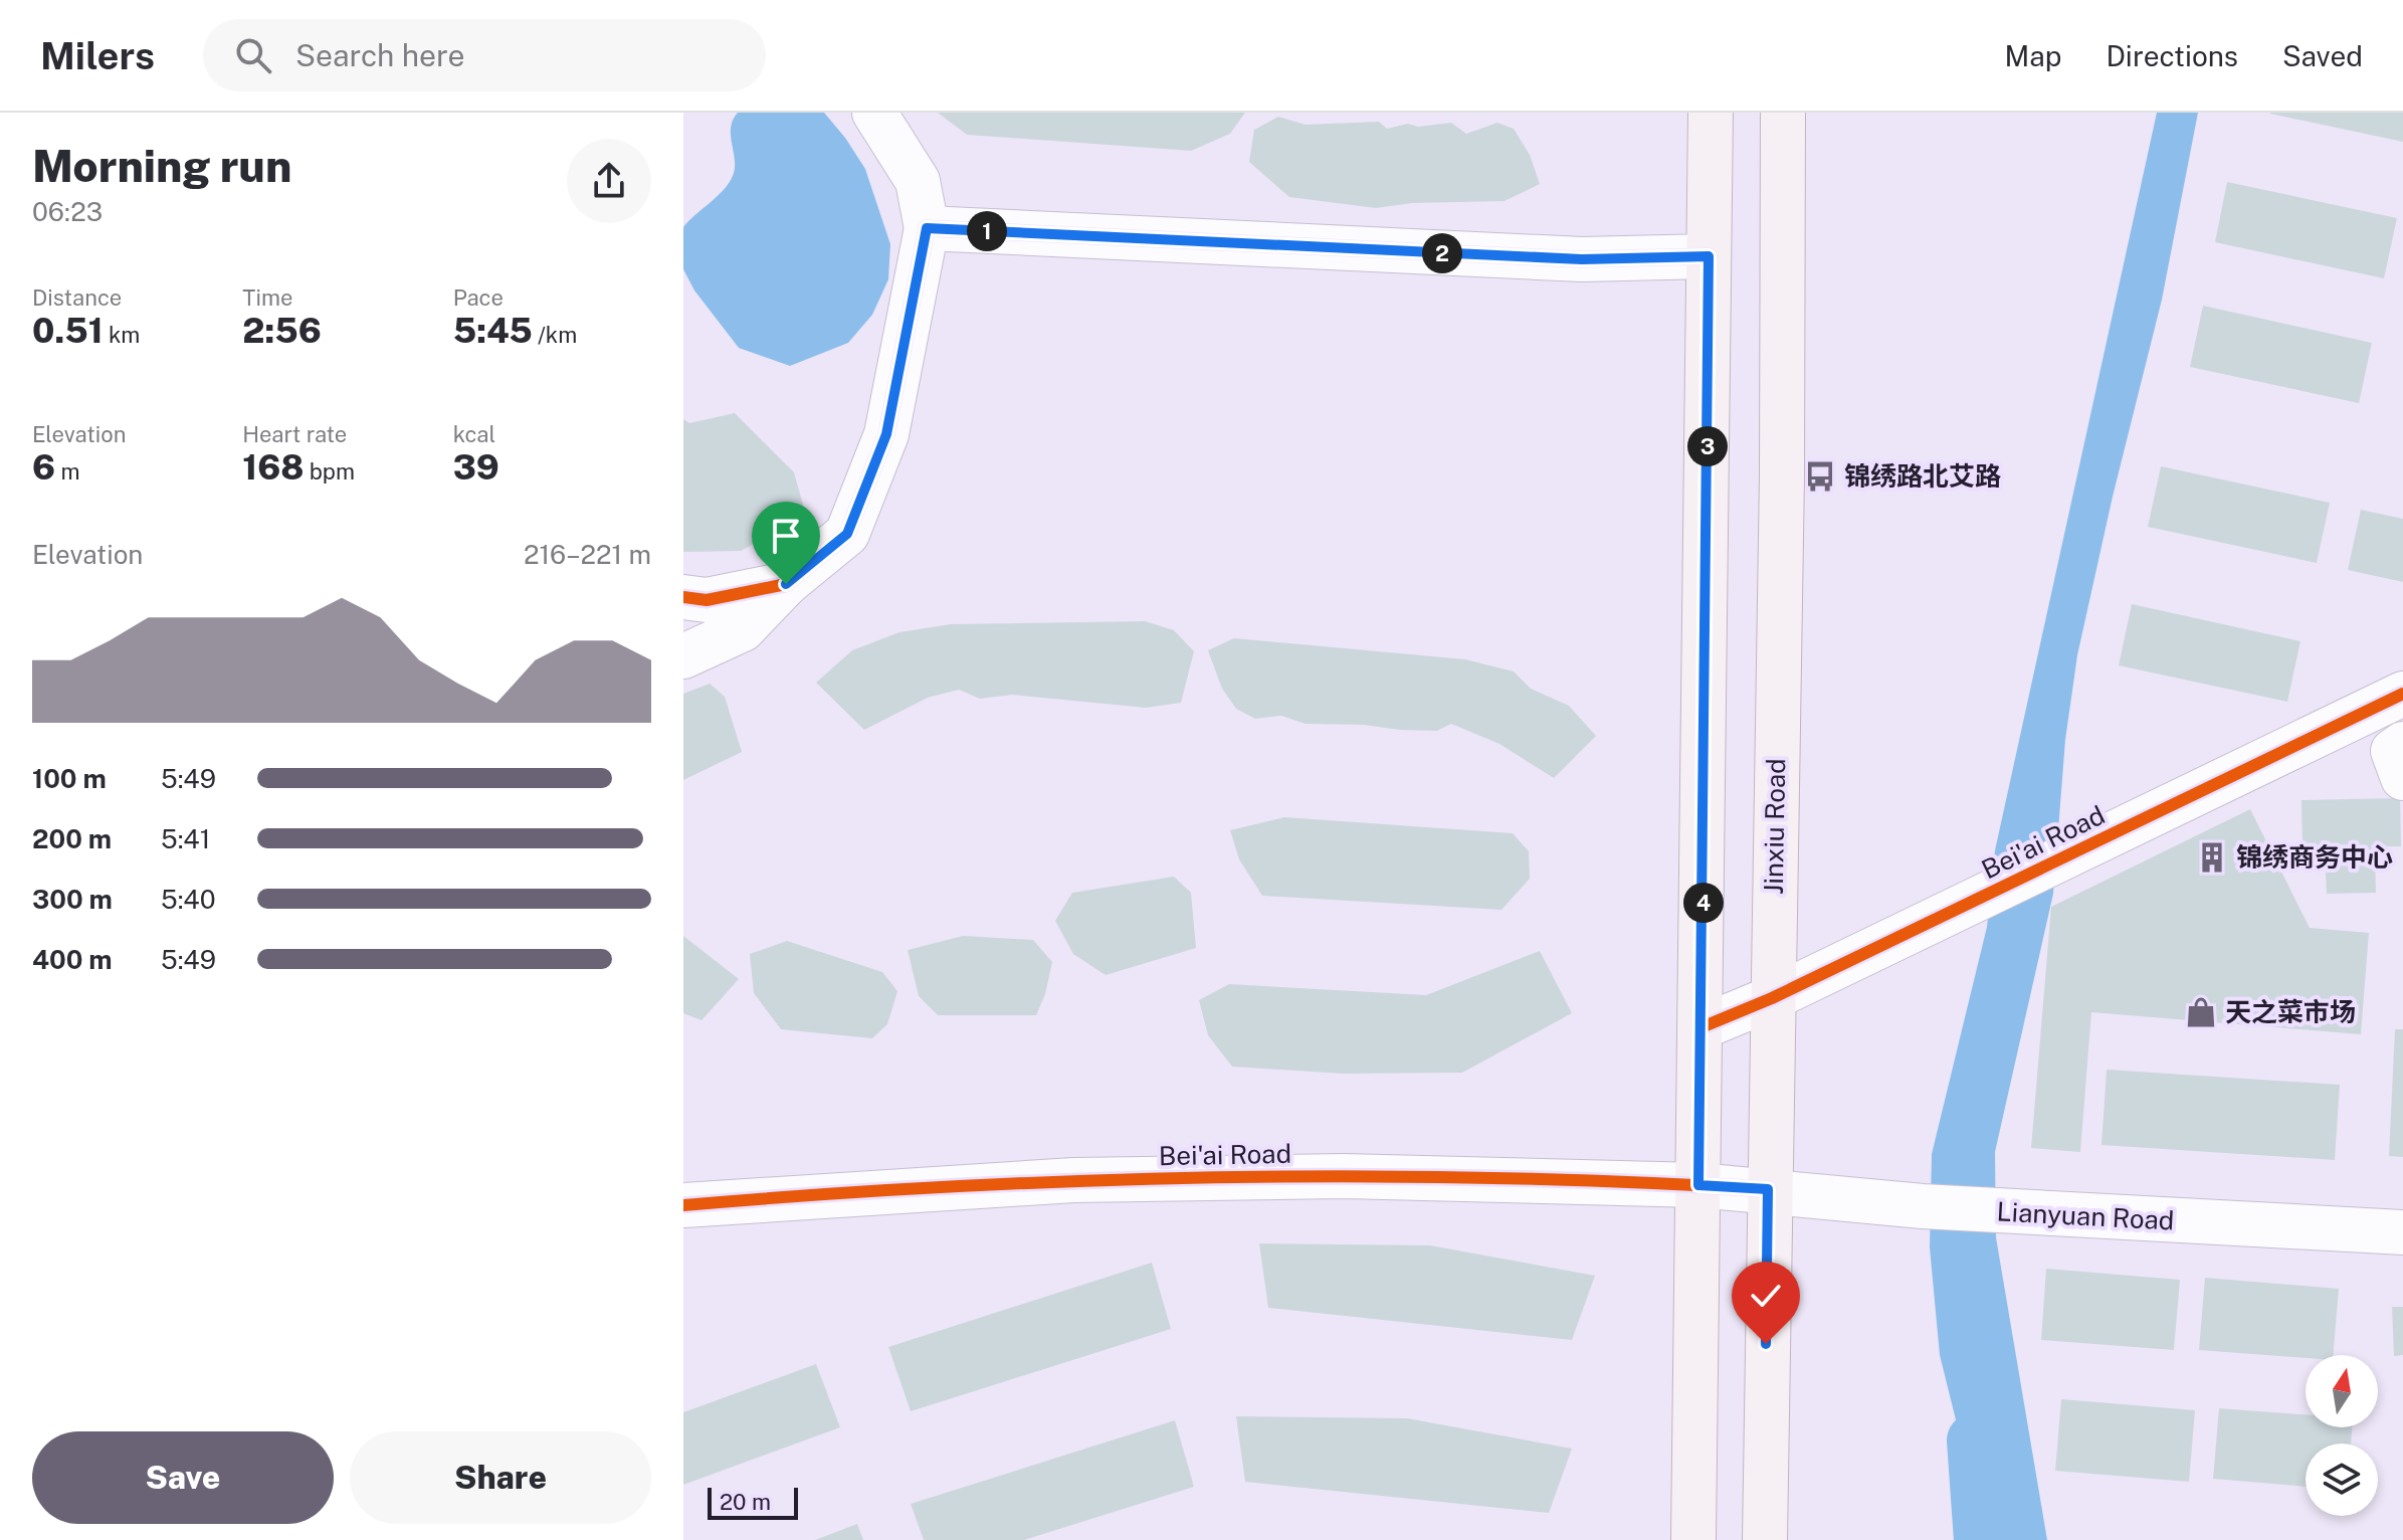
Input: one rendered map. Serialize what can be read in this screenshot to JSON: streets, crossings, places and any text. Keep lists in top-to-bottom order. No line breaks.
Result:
{"streets":{"main road":["Jinxiu Road"],"street":["Bei'ai Road","Lianyuan Road"]},"crossings":[["Jinxiu Road","Bei'ai Road"],["Jinxiu Road","Lianyuan Road"],["Bei'ai Road","Lianyuan Road"]],"places":{"bus stop":["锦绣路北艾路"],"building":["锦绣商务中心"],"shop":["天之菜市场"]},"scale_bar":"20 m","north":"top","page":{"header":"Milers","search":"Search here","nav":["Map","Directions","Saved"],"heading":["Morning run","06:23"],"pins":["1","2","3","4"],"stats":[["Distance","0.51 km"],["Time","2:56"],["Pace","5:45 /km"],["Elevation","6 m"],["Heart rate","168 bpm"],["kcal","39"]],"chart":["Elevation","216–221 m"],"list":[{"name":"100 m","note":"5:49"},{"name":"200 m","note":"5:41"},{"name":"300 m","note":"5:40"},{"name":"400 m","note":"5:49"}],"buttons":["Save","Share"],"scale":"20 m"}}
